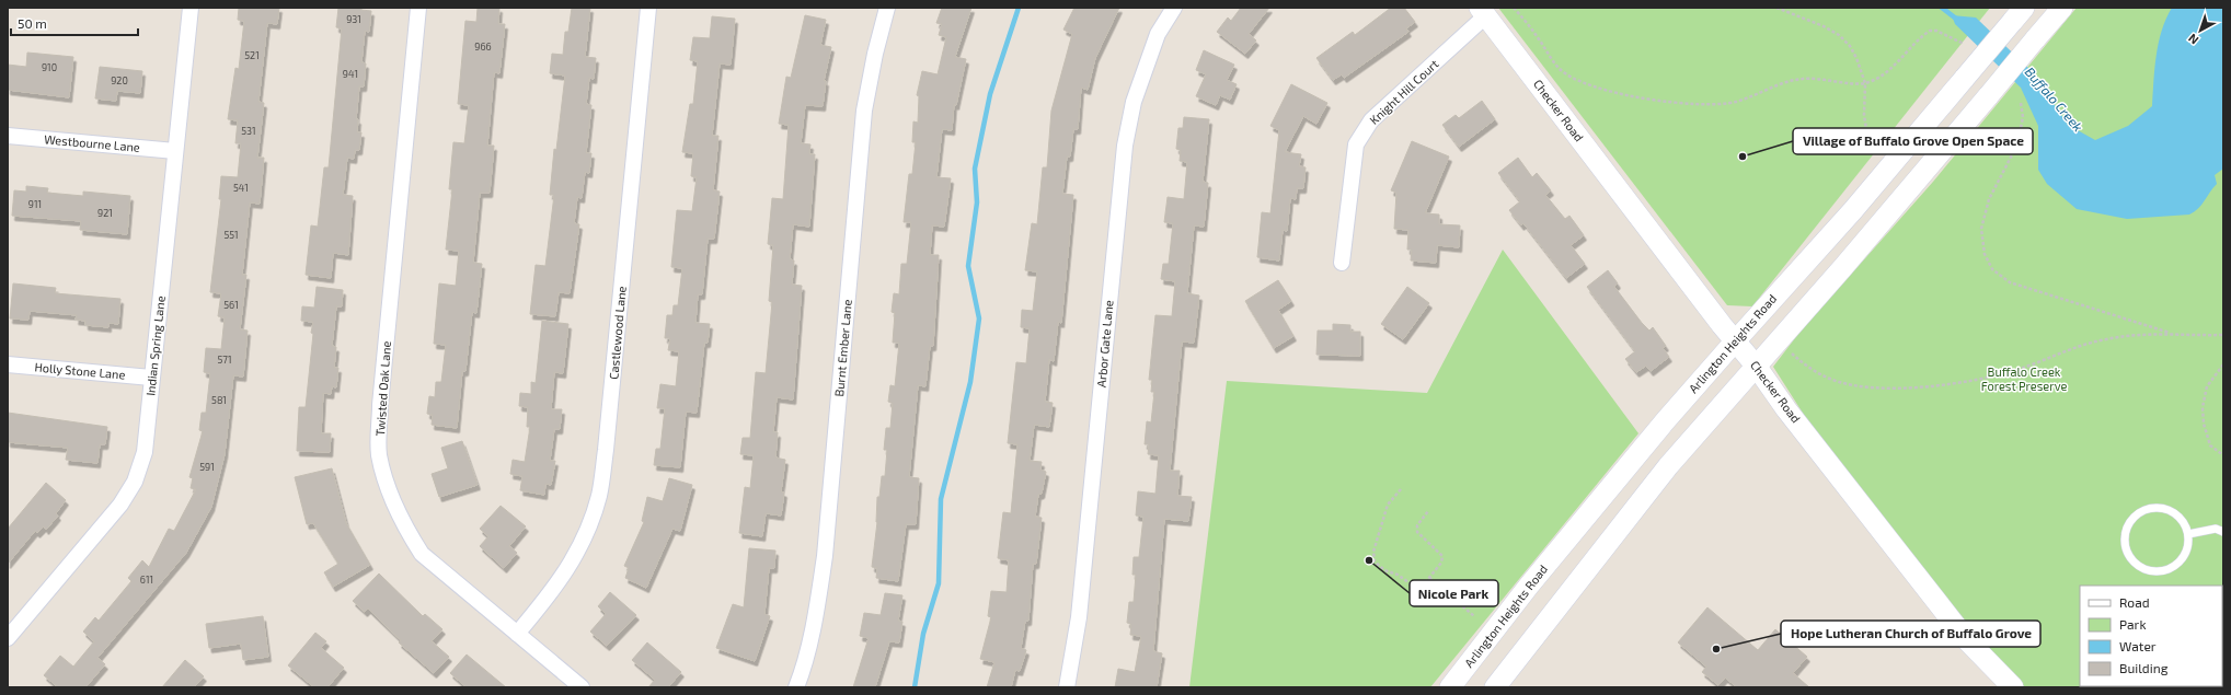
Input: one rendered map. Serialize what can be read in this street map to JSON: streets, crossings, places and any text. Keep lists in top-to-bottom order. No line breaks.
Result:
{"streets":{"main road":["Checker Road","Arlington Heights Road"],"street":["Knight Hill Court","Westbourne Lane","Castlewood Lane","Arbor Gate Lane","Indian Spring Lane","Burnt Ember Lane","Holly Stone Lane","Twisted Oak Lane"]},"crossings":[["Knight Hill Court","Checker Road"],["Checker Road","Arlington Heights Road"],["Westbourne Lane","Indian Spring Lane"],["Castlewood Lane","Twisted Oak Lane"],["Indian Spring Lane","Holly Stone Lane"]],"water":["Buffalo Creek"],"parks":["Buffalo Creek Forest Preserve"],"places":["Village of Buffalo Grove Open Space","Nicole Park","Hope Lutheran Church of Buffalo Grove"],"house_numbers":["931","966","521","910","941","920","531","541","911","921","551","561","571","581","591","611"],"legend":["Road","Park","Water","Building"],"scale_bar":"50 m","north":"bottom left"}
